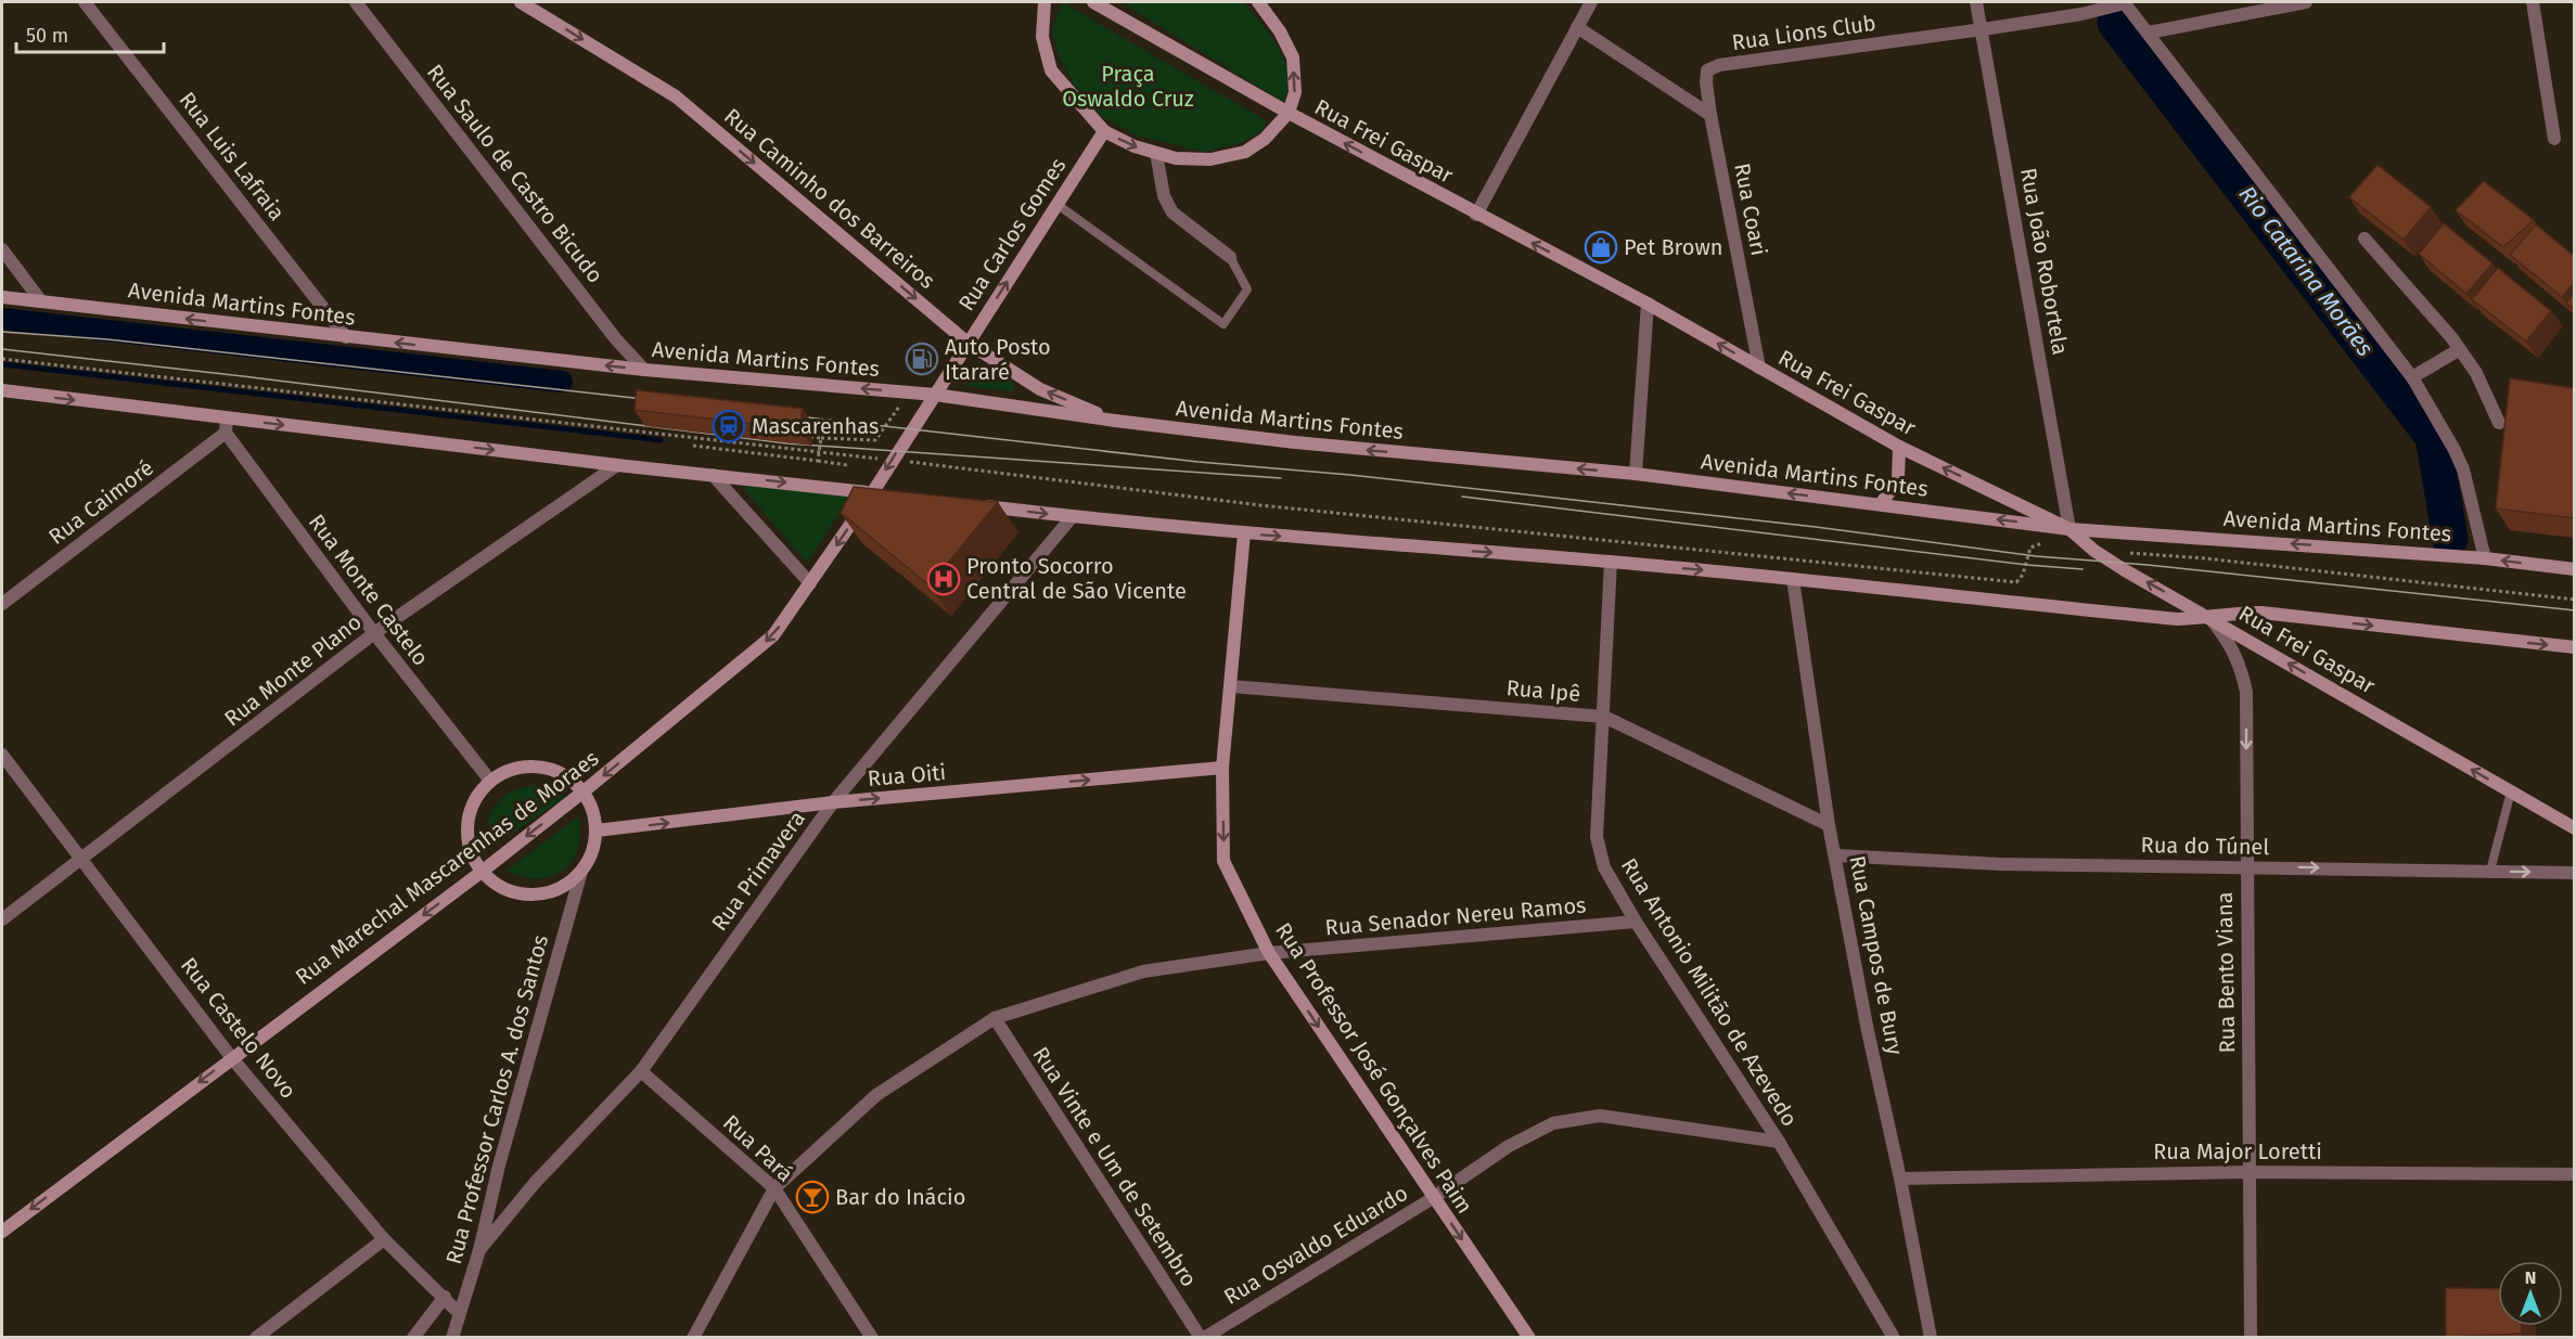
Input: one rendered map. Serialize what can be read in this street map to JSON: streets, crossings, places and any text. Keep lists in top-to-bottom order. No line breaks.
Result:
{"streets":{"street":["Rua Lions Club","Rua Frei Gaspar","Rua Luis Lafraia","Rua Saulo de Castro Bicudo","Rua Caminho dos Barreiros","Rua Coari","Rua Carlos Gomes","Rua João Robortela","Avenida Martins Fontes","Rua Caimoré","Rua Monte Castelo","Rua Monte Plano","Rua Ipê","Rua Oiti","Rua do Túnel","Rua Marechal Mascarenhas de Moraes","Rua Primavera","Rua Senador Nereu Ramos","Rua Campos de Bury","Rua Bento Viana","Rua Antonio Militão de Azevedo","Rua Castelo Novo","Rua Professor José Gonçalves Paim","Rua Professor Carlos A. dos Santos","Rua Pará","Rua Major Loretti","Rua Vinte e Um de Setembro","Rua Osvaldo Eduardo"]},"crossings":[["Rua Lions Club","Rua Coari"],["Rua Lions Club","Rua João Robortela"],["Rua Frei Gaspar","Rua Coari"],["Rua Frei Gaspar","Rua João Robortela"],["Rua Frei Gaspar","Avenida Martins Fontes"],["Rua Frei Gaspar","Rua Bento Viana"],["Rua Luis Lafraia","Avenida Martins Fontes"],["Rua Saulo de Castro Bicudo","Avenida Martins Fontes"],["Rua Caminho dos Barreiros","Rua Carlos Gomes"],["Rua Caminho dos Barreiros","Avenida Martins Fontes"],["Rua Carlos Gomes","Avenida Martins Fontes"],["Rua Carlos Gomes","Rua Marechal Mascarenhas de Moraes"],["Rua João Robortela","Avenida Martins Fontes"],["Rua Caimoré","Rua Monte Castelo"],["Rua Monte Castelo","Rua Monte Plano"],["Rua Monte Plano","Rua Castelo Novo"],["Rua Ipê","Rua Campos de Bury"],["Rua Ipê","Rua Antonio Militão de Azevedo"],["Rua Ipê","Rua Professor José Gonçalves Paim"],["Rua Oiti","Rua Primavera"],["Rua Oiti","Rua Professor José Gonçalves Paim"],["Rua do Túnel","Rua Campos de Bury"],["Rua do Túnel","Rua Bento Viana"],["Rua Marechal Mascarenhas de Moraes","Rua Castelo Novo"],["Rua Primavera","Rua Professor Carlos A. dos Santos"],["Rua Primavera","Rua Pará"],["Rua Senador Nereu Ramos","Rua Antonio Militão de Azevedo"],["Rua Senador Nereu Ramos","Rua Professor José Gonçalves Paim"],["Rua Senador Nereu Ramos","Rua Pará"],["Rua Senador Nereu Ramos","Rua Vinte e Um de Setembro"],["Rua Campos de Bury","Rua Major Loretti"],["Rua Bento Viana","Rua Major Loretti"],["Rua Antonio Militão de Azevedo","Rua Osvaldo Eduardo"],["Rua Castelo Novo","Rua Professor Carlos A. dos Santos"],["Rua Professor José Gonçalves Paim","Rua Osvaldo Eduardo"],["Rua Vinte e Um de Setembro","Rua Osvaldo Eduardo"]],"one_way":["Rua Oiti","Rua do Túnel","Rua Marechal Mascarenhas de Moraes","Rua Professor José Gonçalves Paim"],"water":["Rio Catarina Morães"],"parks":["Praça Oswaldo Cruz"],"places":{"shop":["Pet Brown"],"fuel station":["Auto Posto Itararé"],"station":["Mascarenhas"],"hospital":["Pronto Socorro Central de São Vicente"],"bar":["Bar do Inácio"]},"scale_bar":"50 m","north":"top"}
